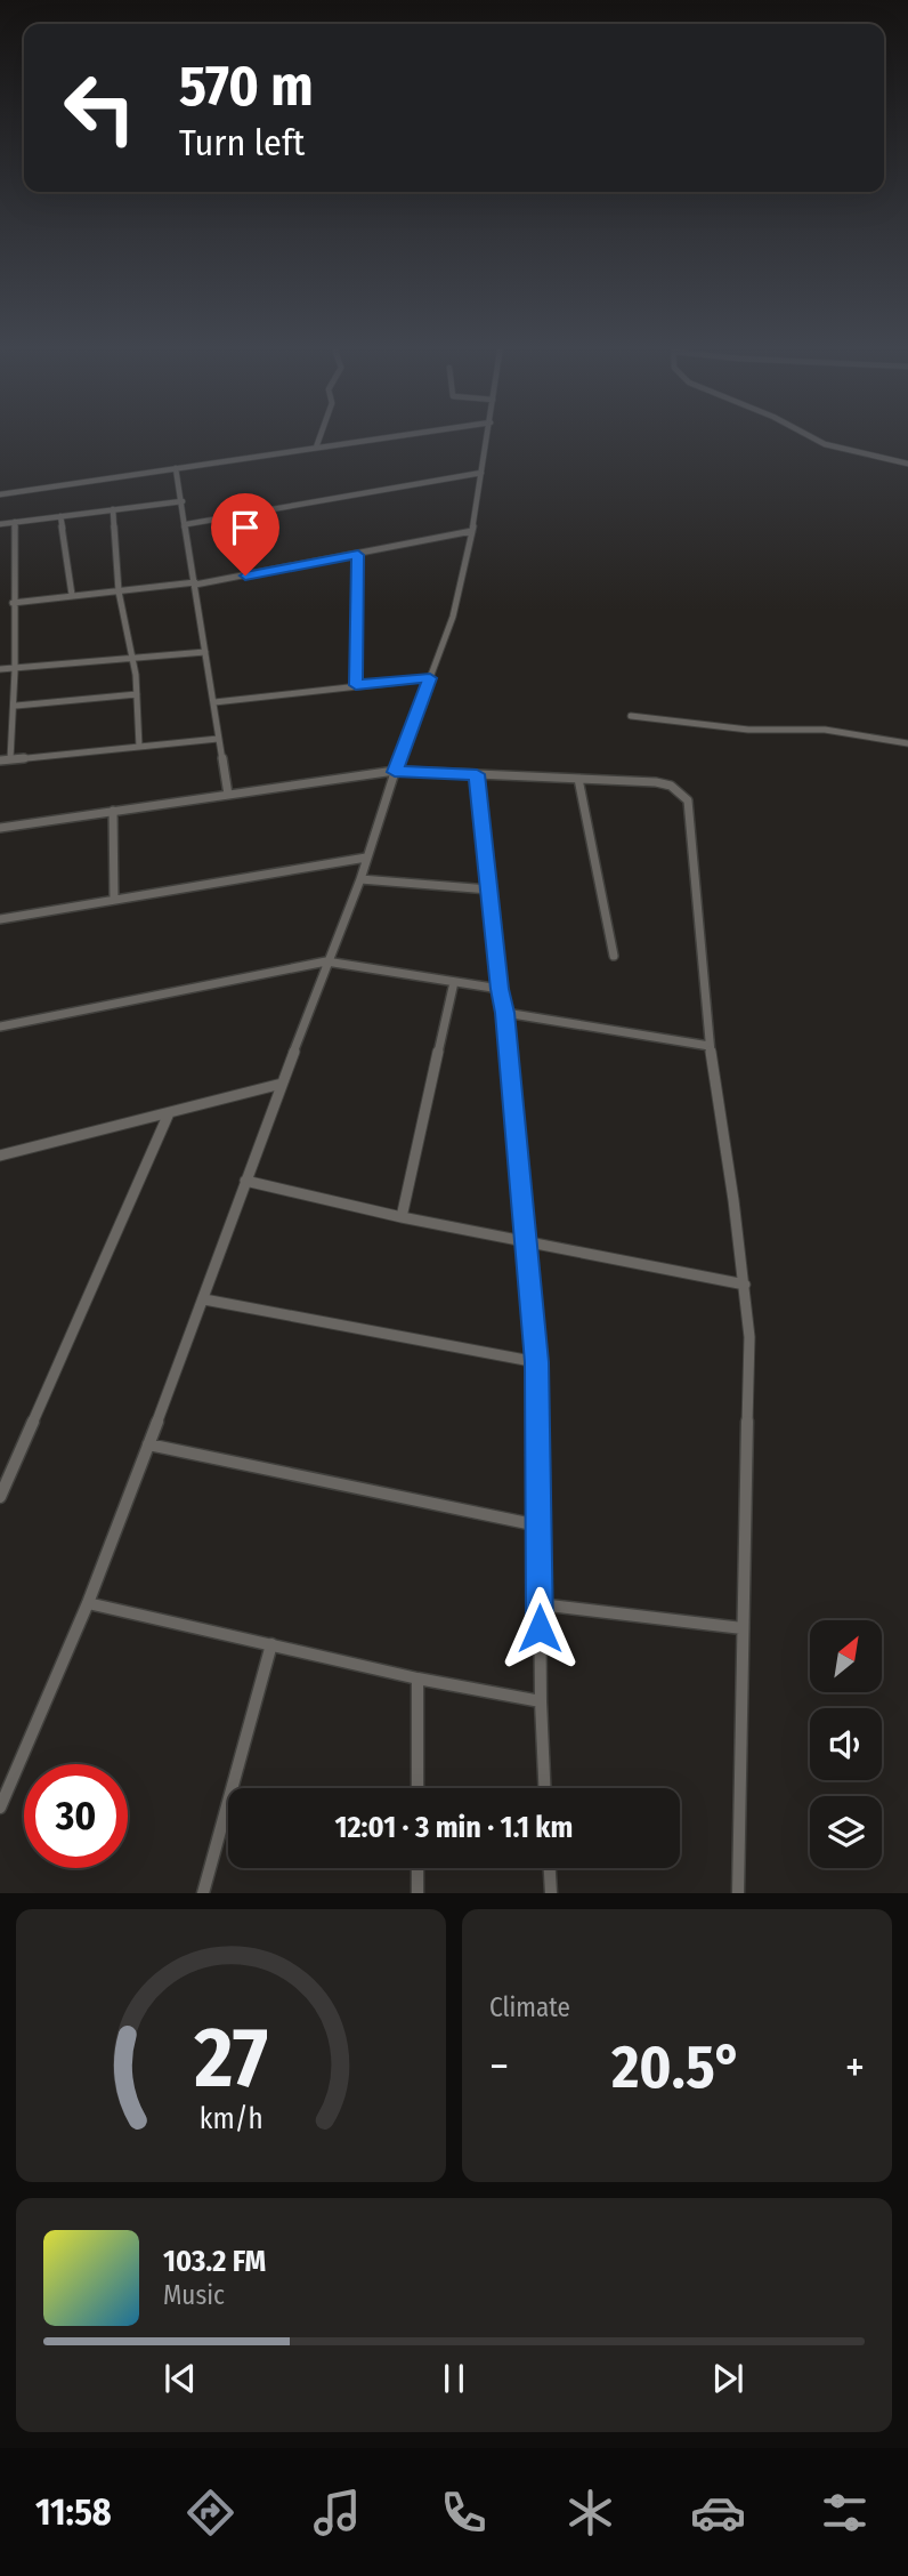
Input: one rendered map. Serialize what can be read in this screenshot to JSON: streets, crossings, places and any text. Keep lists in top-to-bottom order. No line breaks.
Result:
{"north":"top right","page":{"turn":["570 m","Turn left"],"limit":"30","trip":"12:01 · 3 min · 1.1 km","tile":"Climate","heat":["−","20.5°","+"],"song":["103.2 FM","Music"],"tabs":"11:58","gauge":["27","km/h"]}}
